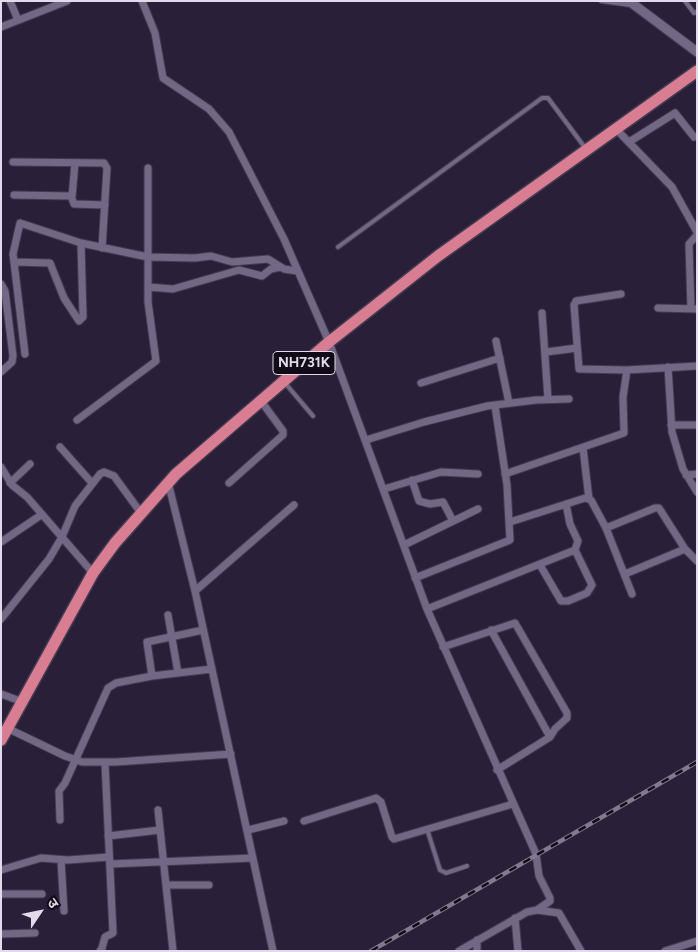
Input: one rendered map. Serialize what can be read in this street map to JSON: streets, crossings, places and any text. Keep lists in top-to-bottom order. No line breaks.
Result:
{"streets":{"highway":["NH731K"]},"north":"top right"}
